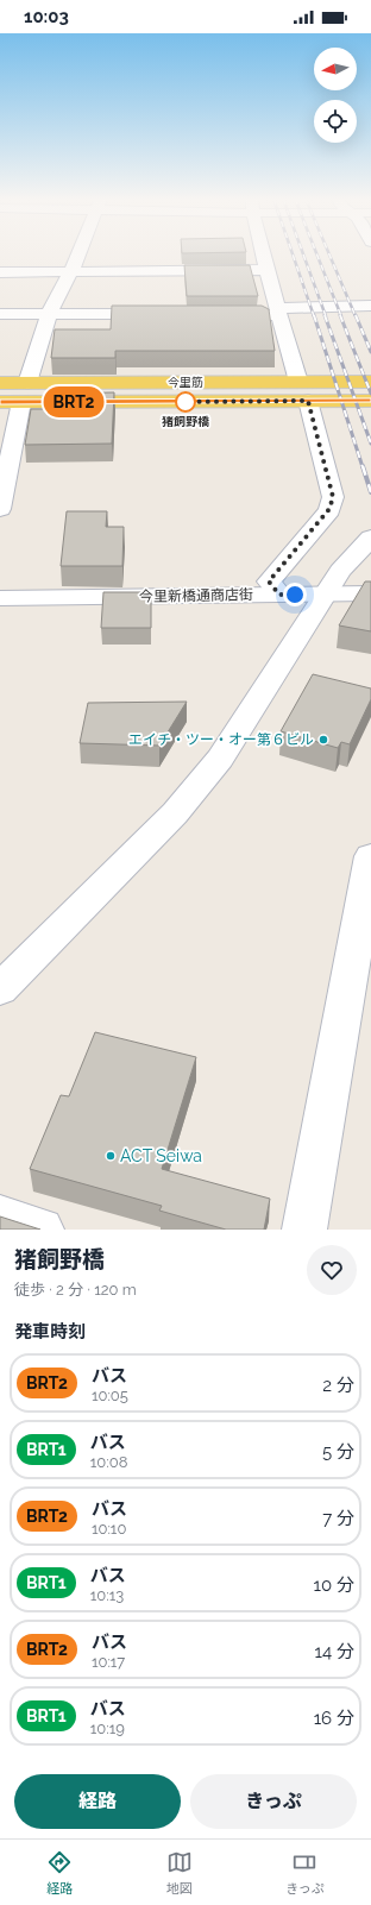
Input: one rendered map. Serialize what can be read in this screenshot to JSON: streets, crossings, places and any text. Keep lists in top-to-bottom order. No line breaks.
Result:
{"streets":{"main road":["今里筋"],"street":["今里新橋通商店街"]},"places":["猪飼野橋","エイチ・ツー・オー第６ビル","ACT Seiwa"],"lines":["bus line BRT2"],"north":"left","page":{"status":"10:03","on_map":"BRT2","heading":[["猪飼野橋","徒歩 · 2 分 · 120 m"],"発車時刻"],"list":[{"mark":"BRT2","name":"バス","note":"10:05","value":"2 分"},{"mark":"BRT1","name":"バス","note":"10:08","value":"5 分"},{"mark":"BRT2","name":"バス","note":"10:10","value":"7 分"},{"mark":"BRT1","name":"バス","note":"10:13","value":"10 分"},{"mark":"BRT2","name":"バス","note":"10:17","value":"14 分"},{"mark":"BRT1","name":"バス","note":"10:19","value":"16 分"}],"buttons":["経路","きっぷ"],"tabs":["経路","地図","きっぷ"]}}
